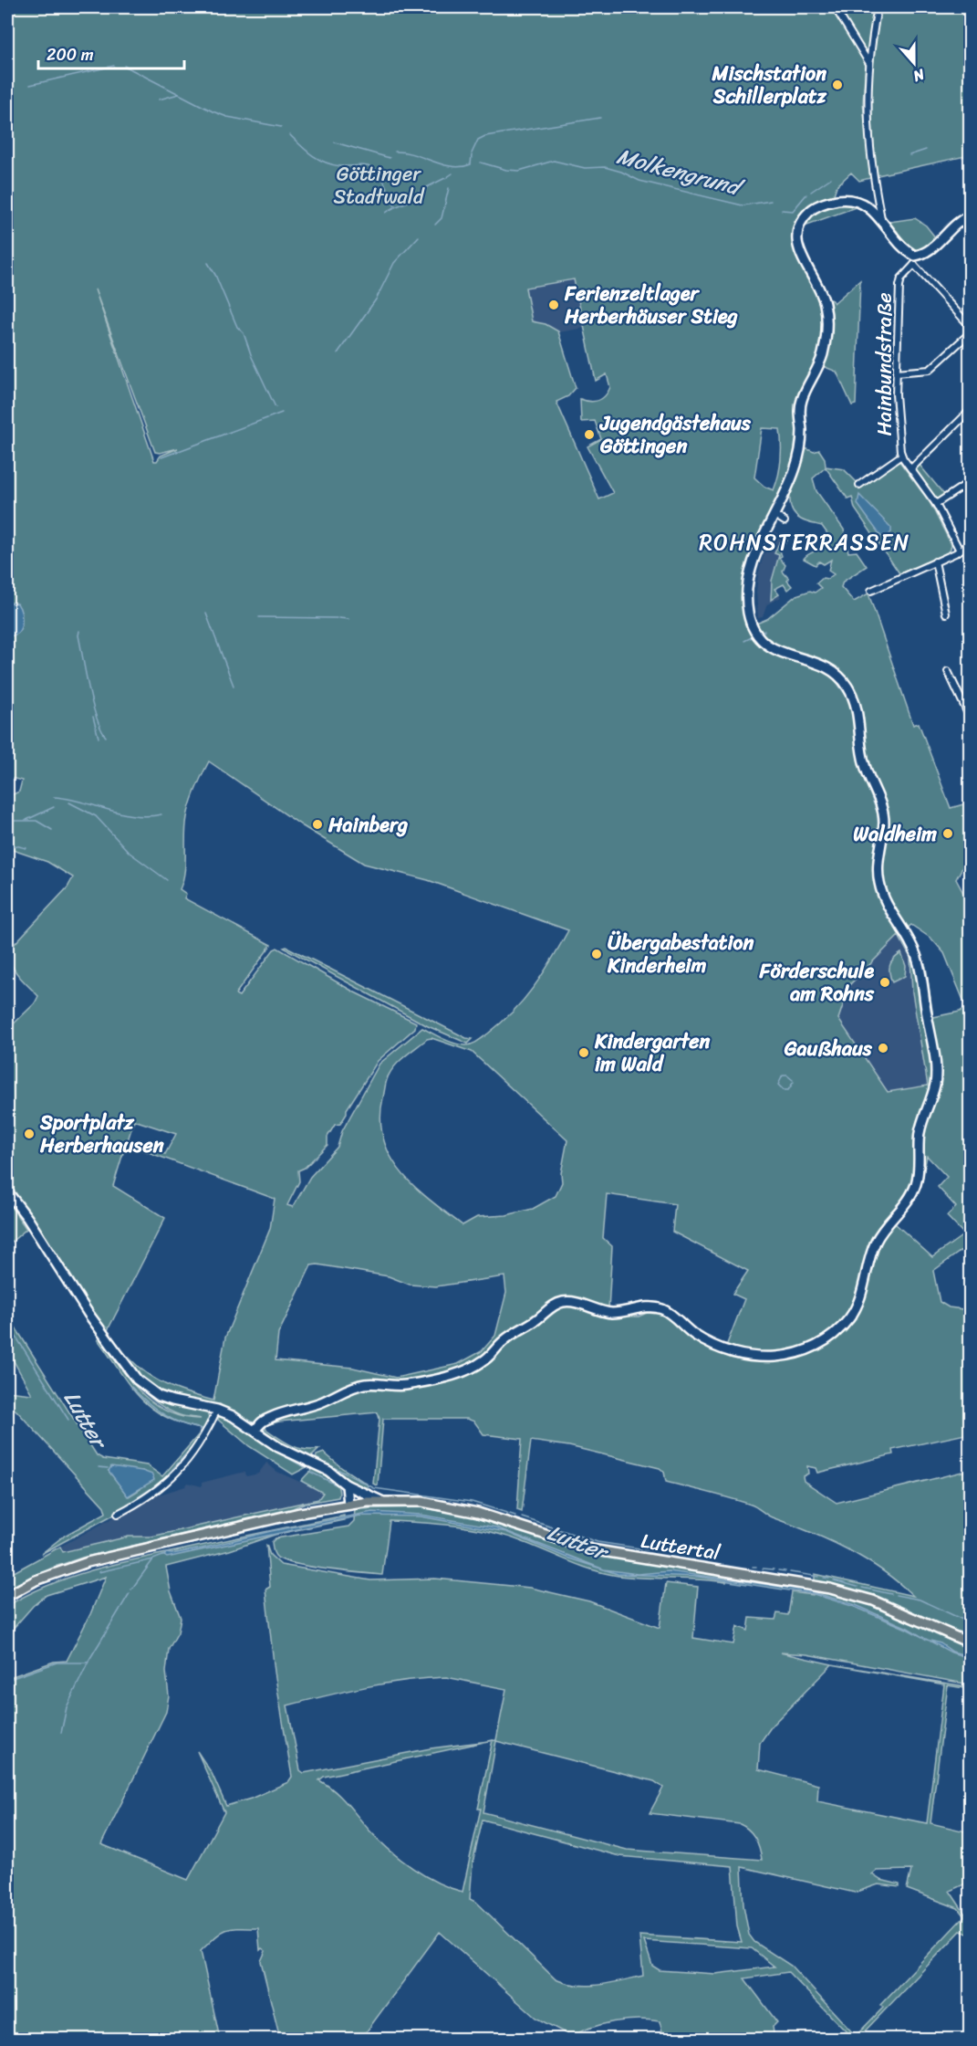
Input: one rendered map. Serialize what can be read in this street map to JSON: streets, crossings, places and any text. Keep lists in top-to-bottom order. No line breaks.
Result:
{"streets":{"main road":["Luttertal"],"street":["Hainbundstraße"]},"districts":["ROHNSTERRASSEN"],"water":["Molkengrund","Lutter"],"parks":["Göttinger Stadtwald"],"places":["Mischstation Schillerplatz","Ferienzeltlager Herberhäuser Stieg","Jugendgästehaus Göttingen","Hainberg","Waldheim","Übergabestation Kinderheim","Förderschule am Rohns","Gaußhaus","Kindergarten im Wald","Sportplatz Herberhausen"],"scale_bar":"200 m","north":"bottom"}
